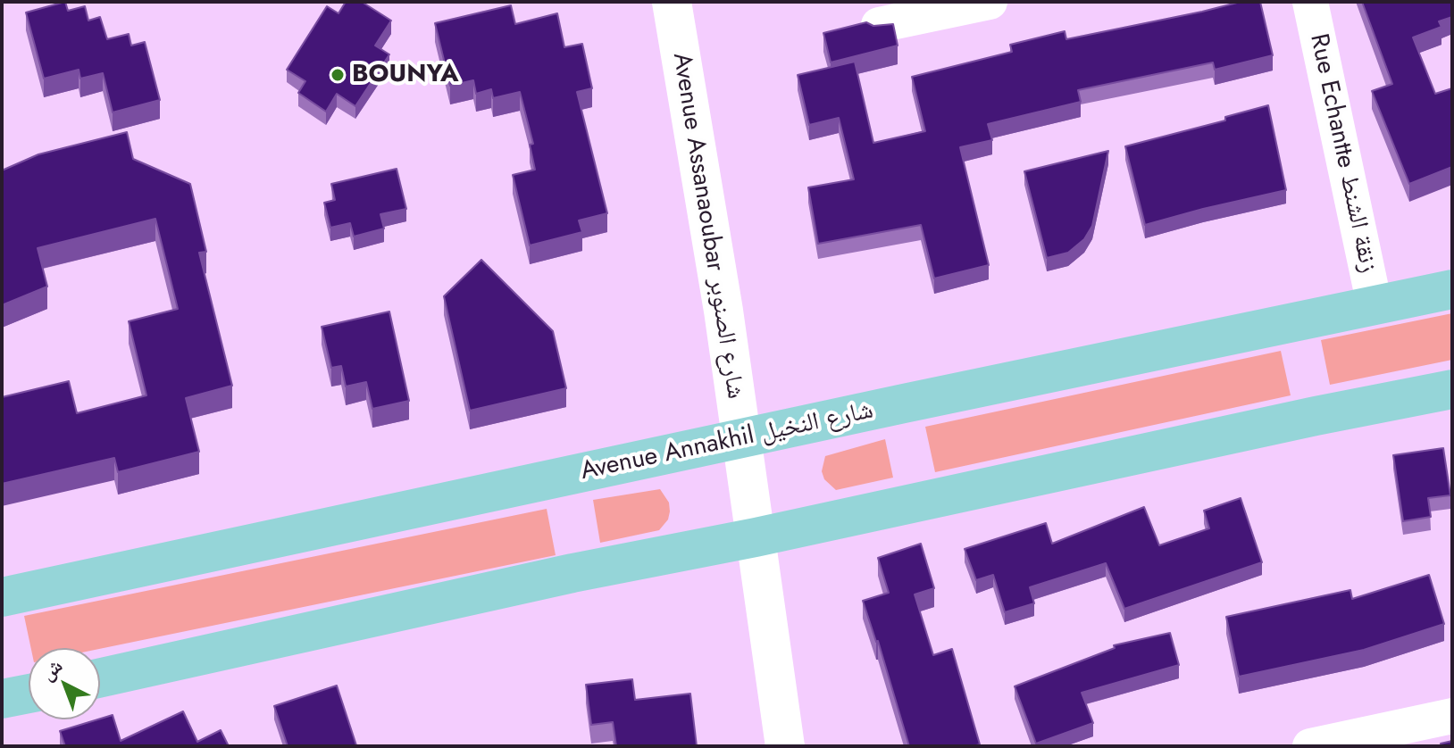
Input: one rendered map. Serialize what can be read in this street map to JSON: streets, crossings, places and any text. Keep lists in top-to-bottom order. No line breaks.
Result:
{"streets":{"main road":["Avenue Annakhil شارع النخيل"],"street":["Rue Echantte زنقة الشنط","Avenue Assanaoubar شارع الصنوبر"]},"crossings":[["Rue Echantte زنقة الشنط","Avenue Annakhil شارع النخيل"],["Avenue Assanaoubar شارع الصنوبر","Avenue Annakhil شارع النخيل"]],"places":["BOUNYA"],"north":"top left"}
